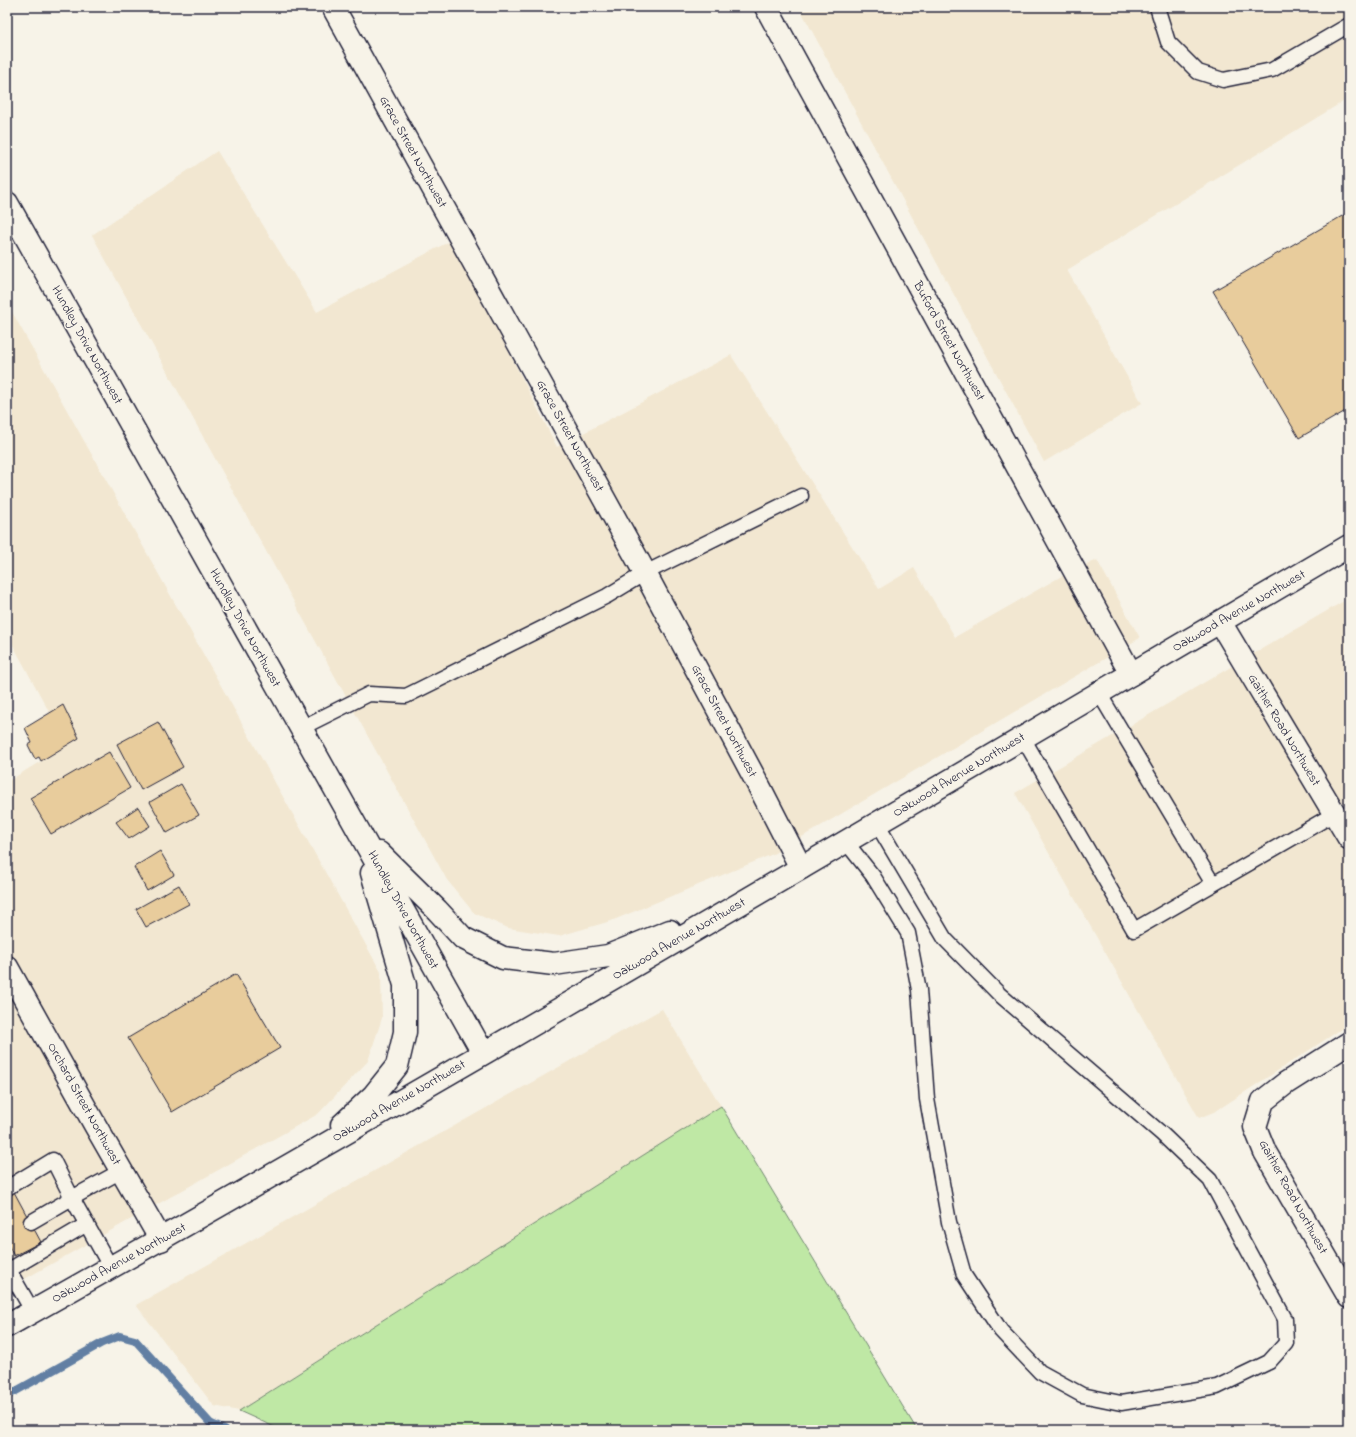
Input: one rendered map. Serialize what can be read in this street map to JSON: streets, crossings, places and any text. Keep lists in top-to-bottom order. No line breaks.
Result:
{"streets":{"street":["Grace Street Northwest","Buford Street Northwest","Hundley Drive Northwest","Oakwood Avenue Northwest","Gaither Road Northwest","Orchard Street Northwest"]},"crossings":[["Grace Street Northwest","Oakwood Avenue Northwest"],["Buford Street Northwest","Oakwood Avenue Northwest"],["Hundley Drive Northwest","Oakwood Avenue Northwest"],["Oakwood Avenue Northwest","Gaither Road Northwest"],["Oakwood Avenue Northwest","Orchard Street Northwest"]]}
